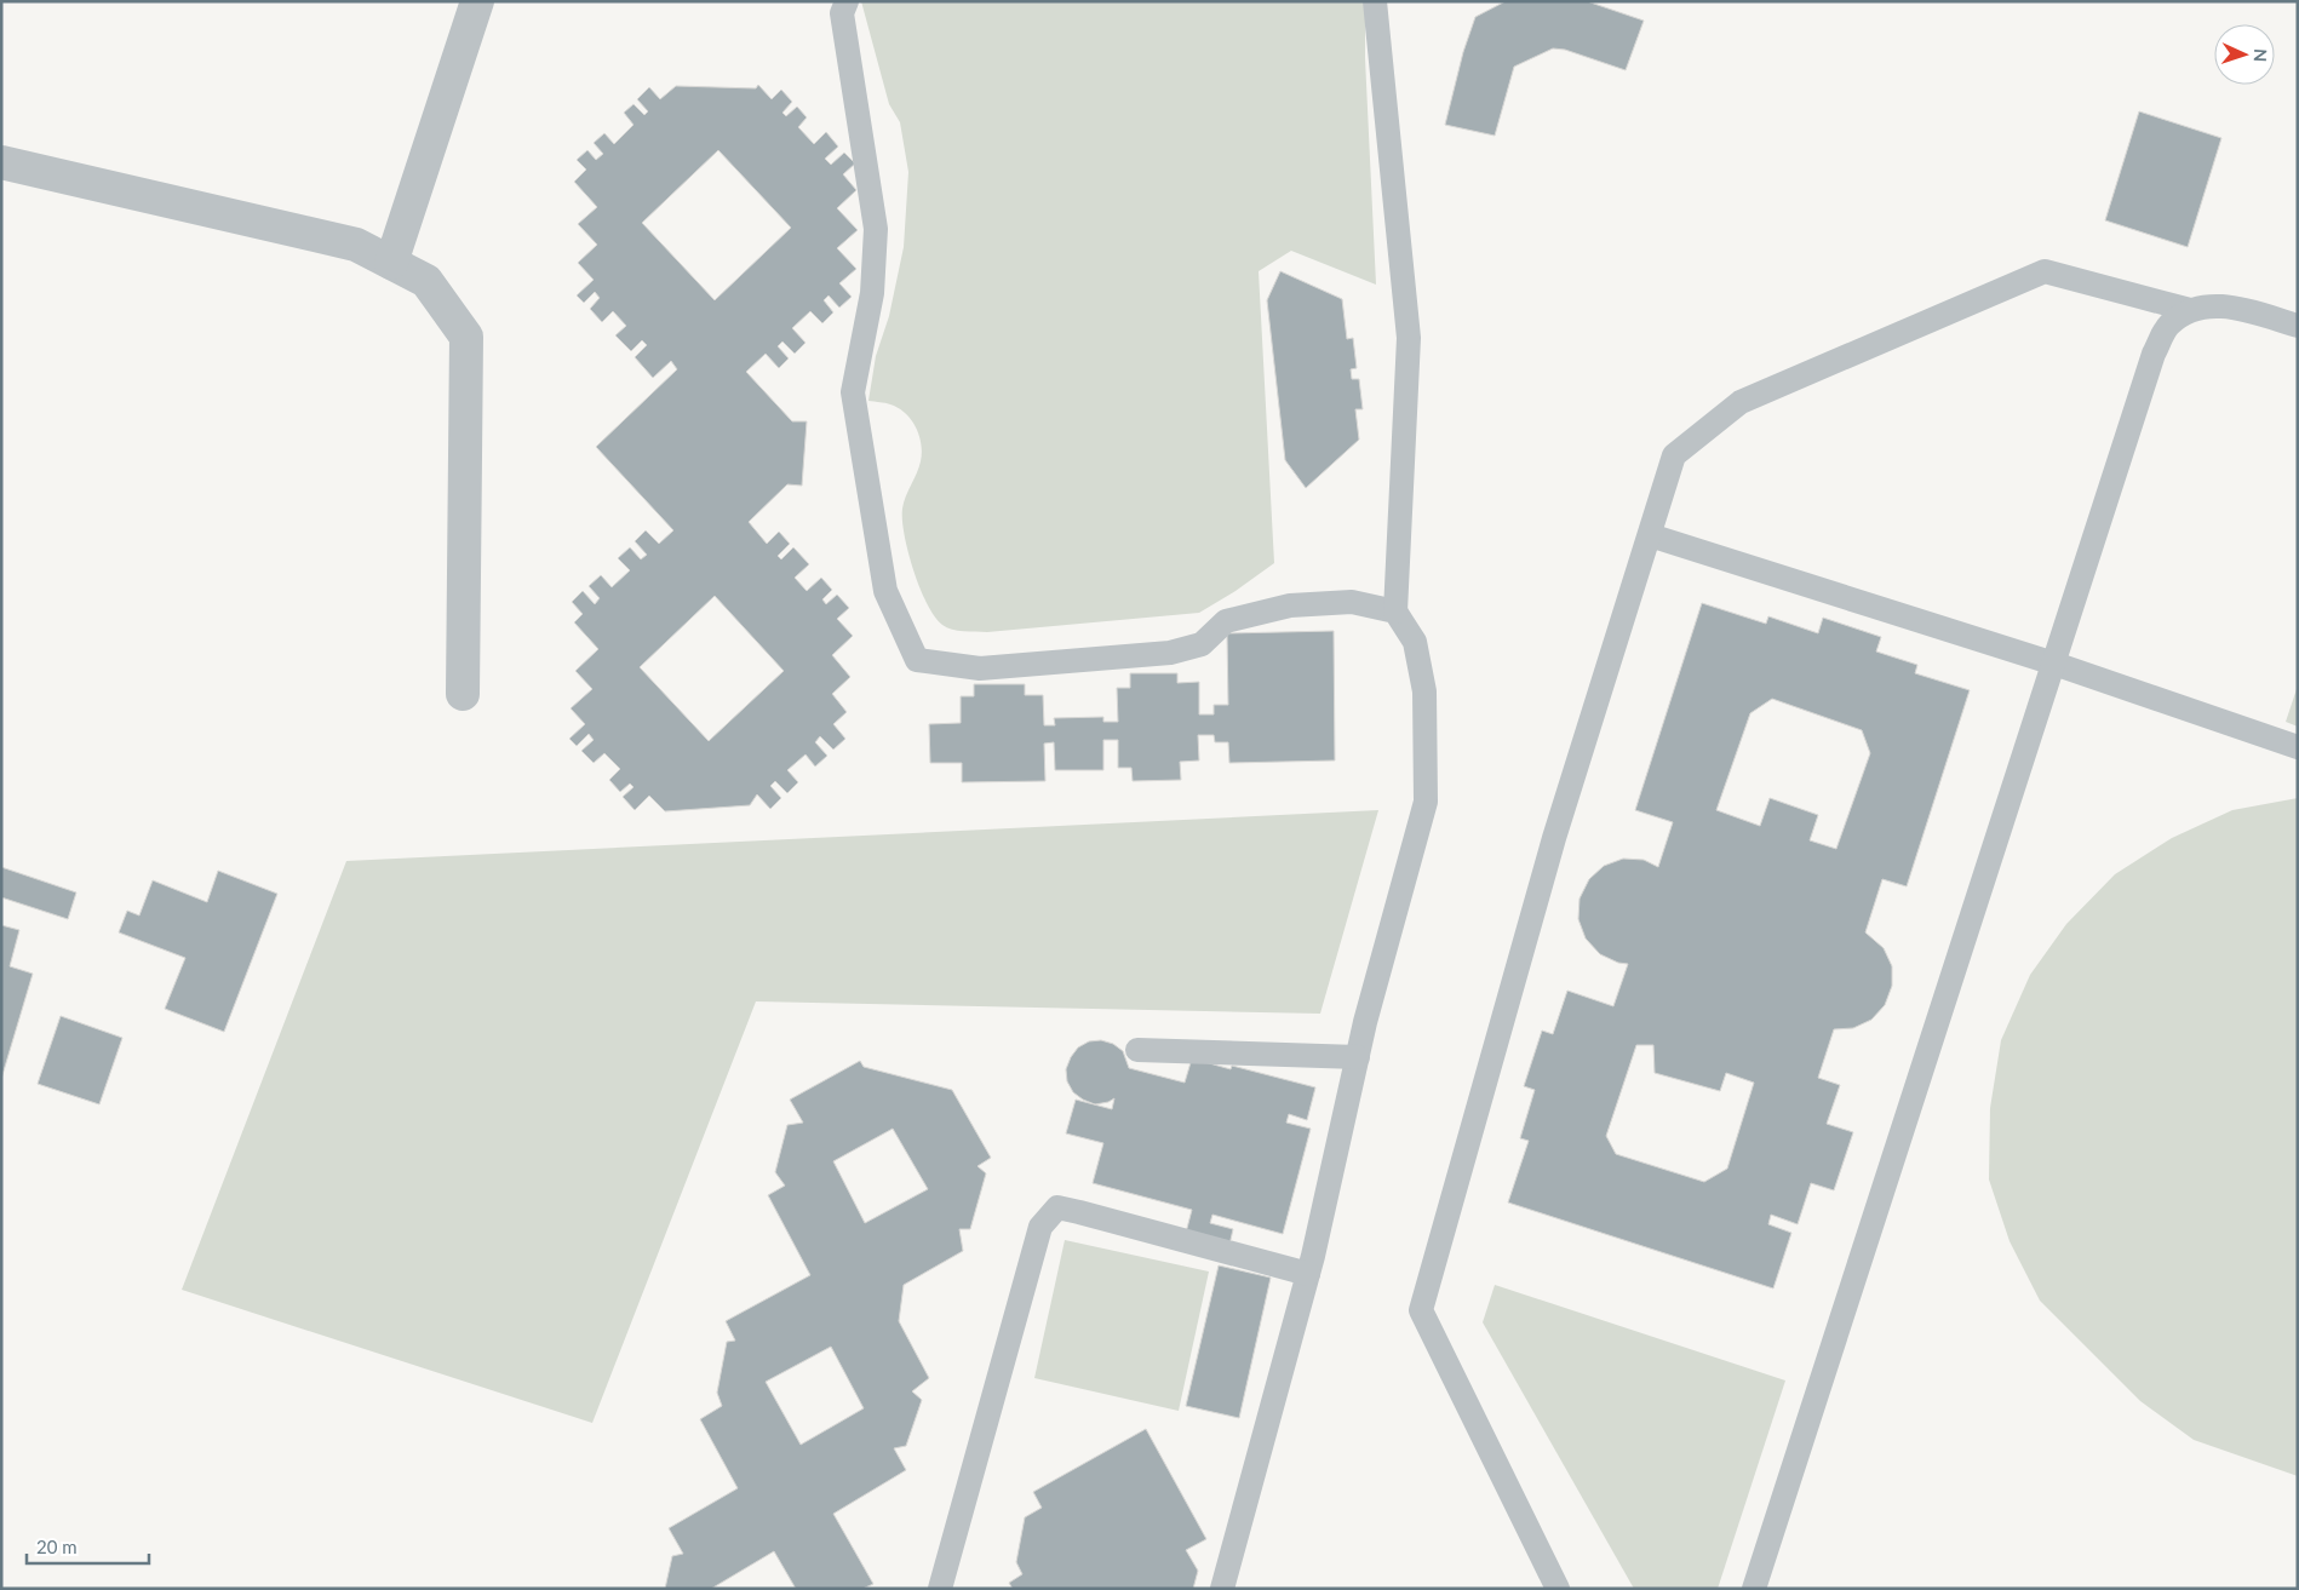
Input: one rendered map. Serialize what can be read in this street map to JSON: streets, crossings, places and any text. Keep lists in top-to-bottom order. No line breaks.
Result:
{"scale_bar":"20 m","north":"right"}
